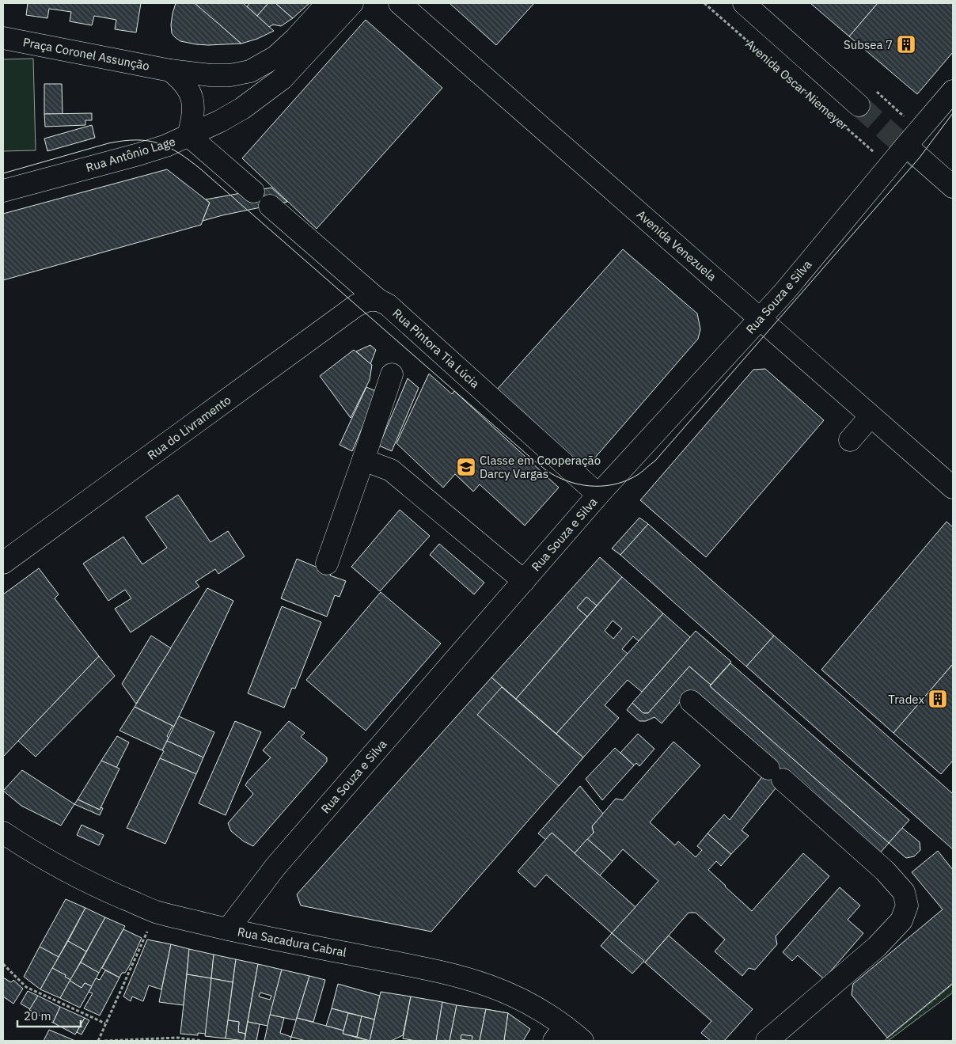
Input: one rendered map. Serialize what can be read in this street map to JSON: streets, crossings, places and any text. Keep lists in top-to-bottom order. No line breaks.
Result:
{"streets":{"street":["Praça Coronel Assunção","Avenida Oscar Niemeyer","Rua Antônio Lage","Avenida Venezuela","Rua Souza e Silva","Rua Pintora Tia Lúcia","Rua do Livramento","Rua Sacadura Cabral"]},"crossings":[["Avenida Oscar Niemeyer","Rua Souza e Silva"],["Avenida Venezuela","Rua Souza e Silva"],["Rua Souza e Silva","Rua Pintora Tia Lúcia"],["Rua Souza e Silva","Rua Sacadura Cabral"],["Rua Pintora Tia Lúcia","Rua do Livramento"]],"places":{"building":["Subsea 7","Tradex"],"school or university":["Classe em Cooperação Darcy Vargas"]},"scale_bar":"20 m"}
